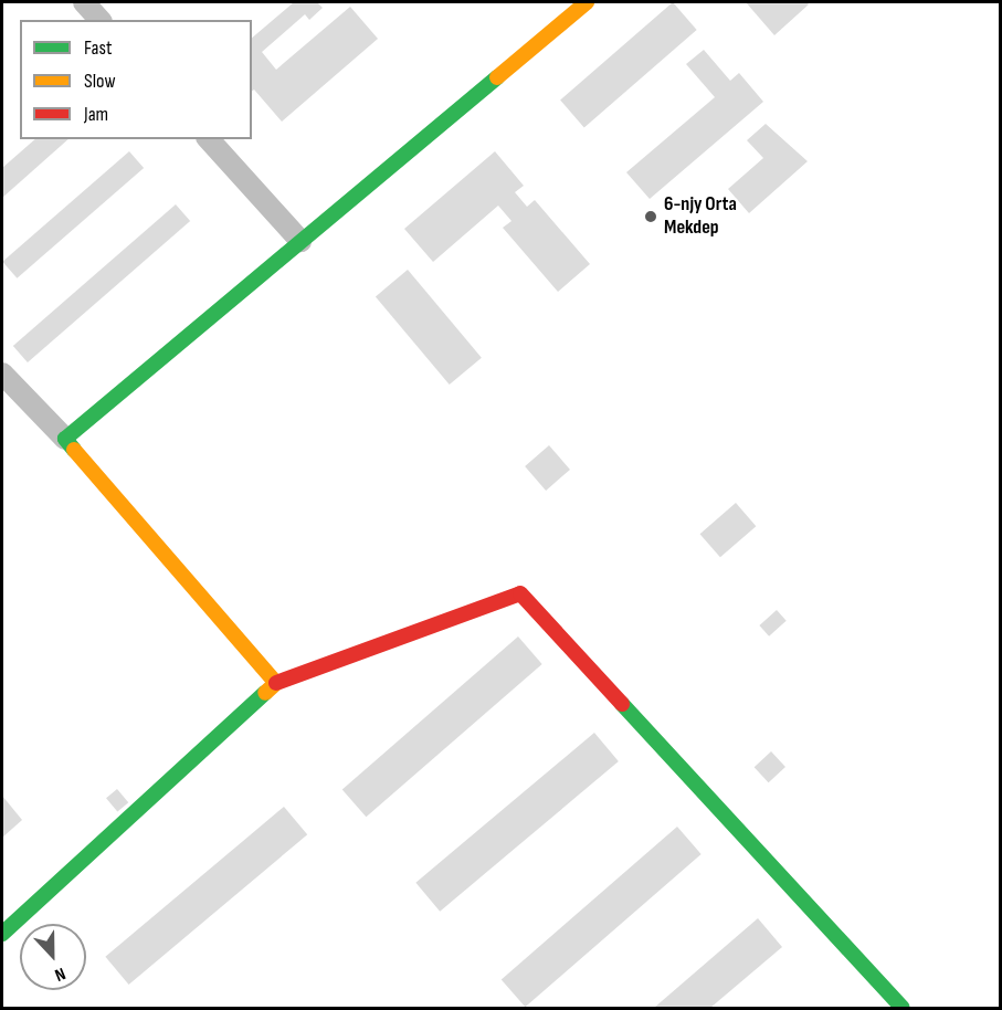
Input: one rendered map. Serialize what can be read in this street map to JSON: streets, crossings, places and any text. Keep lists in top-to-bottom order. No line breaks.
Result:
{"places":["6-njy Orta Mekdep"],"legend":["Fast","Slow","Jam"],"north":"bottom"}
